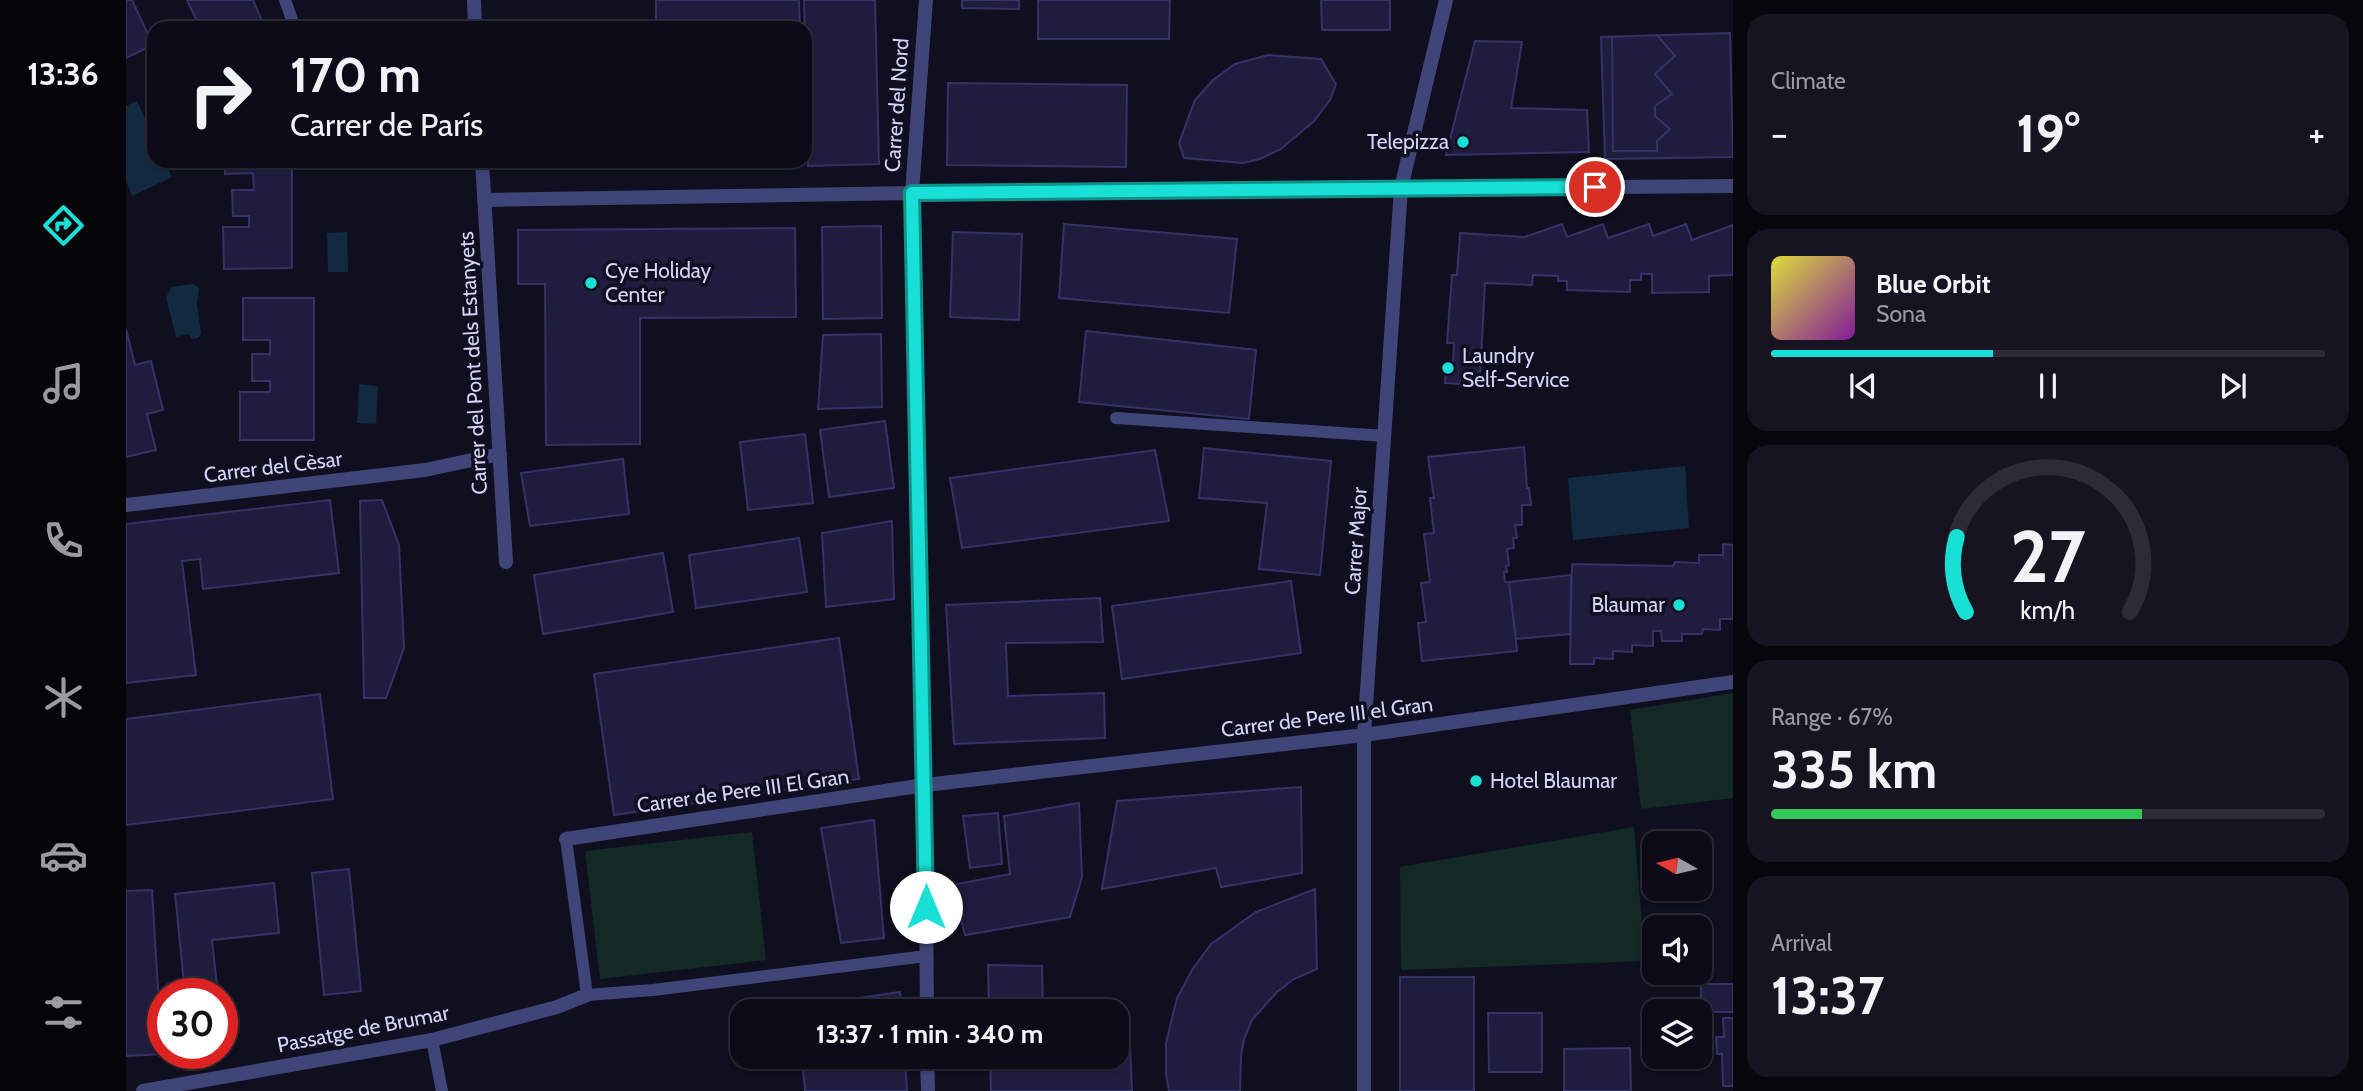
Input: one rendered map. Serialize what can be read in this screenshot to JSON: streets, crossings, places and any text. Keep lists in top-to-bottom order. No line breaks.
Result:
{"streets":{"street":["Carrer del Nord","Carrer del Pont dels Estanyets","Carrer del Cèsar","Carrer Major","Carrer de Pere III el Gran","Carrer de Pere III El Gran","Passatge de Brumar"]},"crossings":[["Carrer del Nord","Carrer de Pere III el Gran"],["Carrer del Nord","Carrer de Pere III El Gran"],["Carrer del Pont dels Estanyets","Carrer del Cèsar"],["Carrer Major","Carrer de Pere III el Gran"],["Carrer de Pere III el Gran","Carrer de Pere III El Gran"]],"places":["Telepizza","Cye Holiday Center","Laundry Self-Service","Blaumar","Hotel Blaumar"],"north":"left","page":{"tabs":"13:36","tile":["Climate",["Range · 67%","335 km"],["Arrival","13:37"]],"turn":["170 m","Carrer de París"],"heat":["−","19°","+"],"song":["Blue Orbit","Sona"],"limit":"30","trip":"13:37 · 1 min · 340 m","gauge":["27","km/h"]}}
